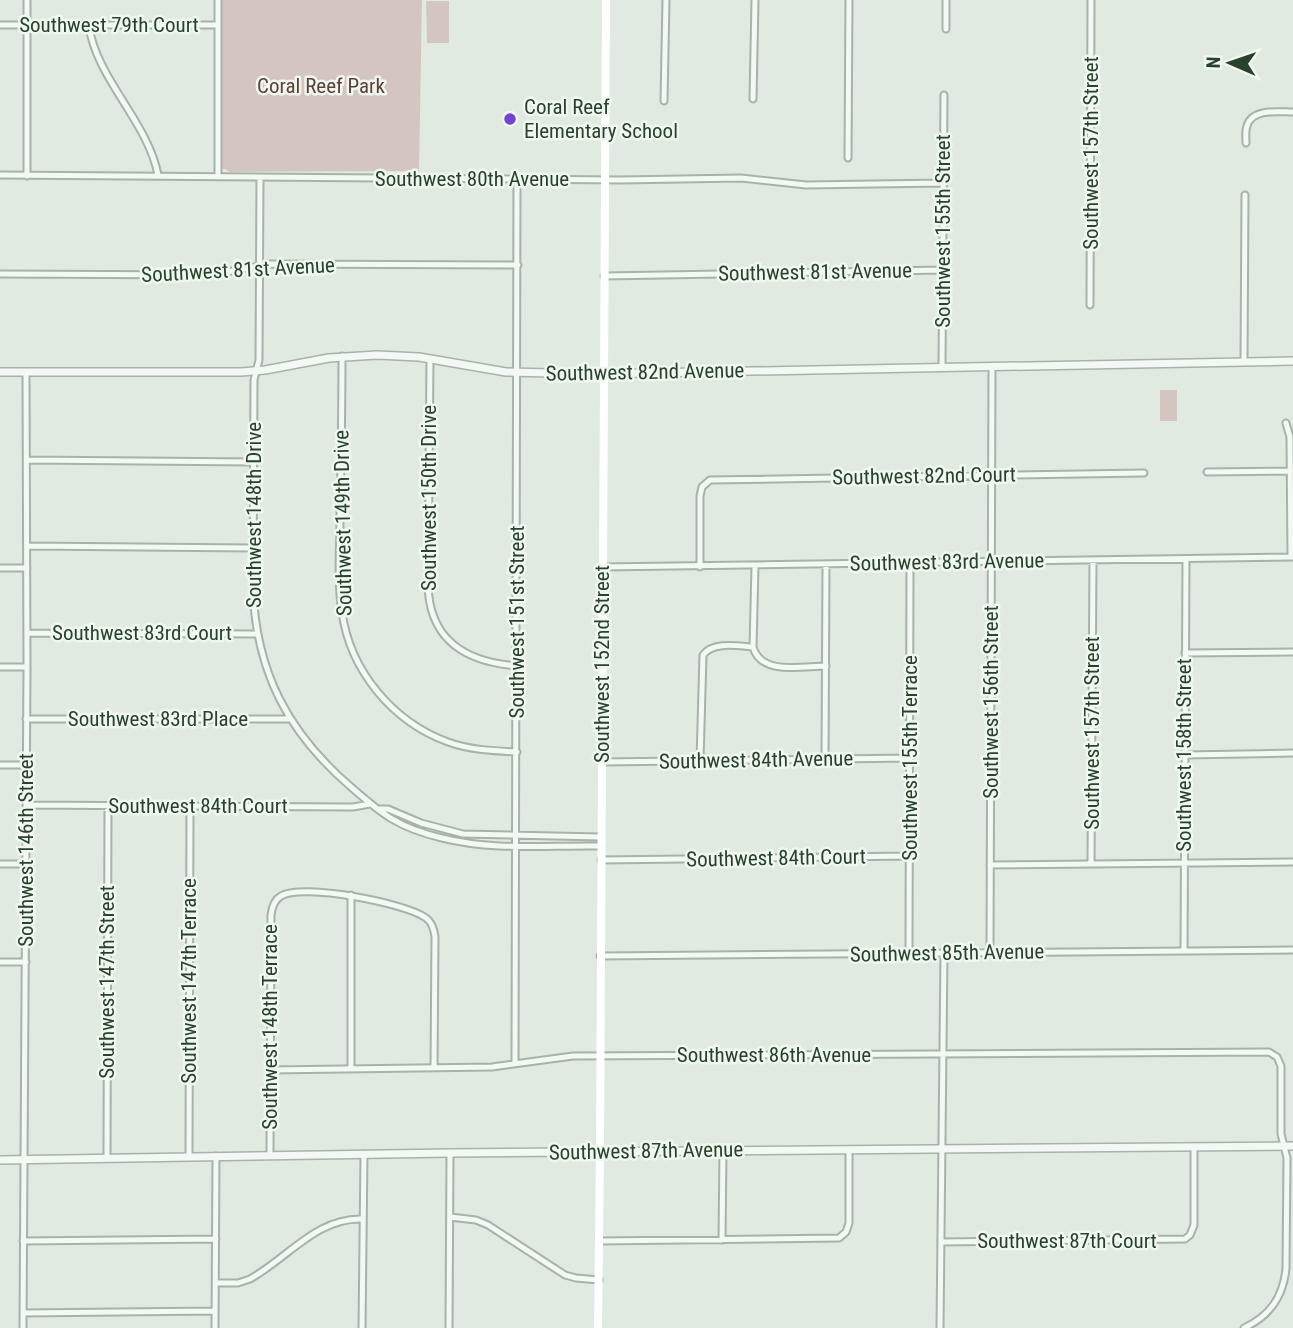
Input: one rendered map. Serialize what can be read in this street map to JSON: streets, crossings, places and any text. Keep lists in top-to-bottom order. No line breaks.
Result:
{"streets":{"main road":["Southwest 152nd Street"],"street":["Southwest 79th Court","Southwest 157th Street","Southwest 80th Avenue","Southwest 155th Street","Southwest 81st Avenue","Southwest 82nd Avenue","Southwest 82nd Court","Southwest 150th Drive","Southwest 148th Drive","Southwest 149th Drive","Southwest 83rd Avenue","Southwest 151st Street","Southwest 83rd Court","Southwest 156th Street","Southwest 83rd Place","Southwest 158th Street","Southwest 155th Terrace","Southwest 84th Avenue","Southwest 84th Court","Southwest 146th Street","Southwest 85th Avenue","Southwest 147th Terrace","Southwest 147th Street","Southwest 148th Terrace","Southwest 86th Avenue","Southwest 87th Avenue","Southwest 87th Court"]},"crossings":[["Southwest 157th Street","Southwest 83rd Avenue"],["Southwest 80th Avenue","Southwest 155th Street"],["Southwest 80th Avenue","Southwest 148th Drive"],["Southwest 80th Avenue","Southwest 151st Street"],["Southwest 80th Avenue","Southwest 152nd Street"],["Southwest 155th Street","Southwest 81st Avenue"],["Southwest 155th Street","Southwest 82nd Avenue"],["Southwest 81st Avenue","Southwest 148th Drive"],["Southwest 81st Avenue","Southwest 151st Street"],["Southwest 81st Avenue","Southwest 152nd Street"],["Southwest 82nd Avenue","Southwest 150th Drive"],["Southwest 82nd Avenue","Southwest 148th Drive"],["Southwest 82nd Avenue","Southwest 149th Drive"],["Southwest 82nd Avenue","Southwest 151st Street"],["Southwest 82nd Avenue","Southwest 152nd Street"],["Southwest 82nd Avenue","Southwest 156th Street"],["Southwest 82nd Avenue","Southwest 146th Street"],["Southwest 82nd Court","Southwest 83rd Avenue"],["Southwest 82nd Court","Southwest 156th Street"],["Southwest 150th Drive","Southwest 151st Street"],["Southwest 148th Drive","Southwest 83rd Court"],["Southwest 148th Drive","Southwest 83rd Place"],["Southwest 148th Drive","Southwest 84th Court"],["Southwest 149th Drive","Southwest 151st Street"],["Southwest 83rd Avenue","Southwest 152nd Street"],["Southwest 83rd Avenue","Southwest 156th Street"],["Southwest 83rd Avenue","Southwest 158th Street"],["Southwest 83rd Avenue","Southwest 155th Terrace"],["Southwest 151st Street","Southwest 86th Avenue"],["Southwest 83rd Court","Southwest 146th Street"],["Southwest 152nd Street","Southwest 84th Avenue"],["Southwest 152nd Street","Southwest 84th Court"],["Southwest 152nd Street","Southwest 85th Avenue"],["Southwest 152nd Street","Southwest 86th Avenue"],["Southwest 152nd Street","Southwest 87th Avenue"],["Southwest 156th Street","Southwest 85th Avenue"],["Southwest 83rd Place","Southwest 146th Street"],["Southwest 158th Street","Southwest 85th Avenue"],["Southwest 155th Terrace","Southwest 84th Avenue"],["Southwest 155th Terrace","Southwest 84th Court"],["Southwest 155th Terrace","Southwest 85th Avenue"],["Southwest 84th Court","Southwest 146th Street"],["Southwest 84th Court","Southwest 147th Terrace"],["Southwest 84th Court","Southwest 147th Street"],["Southwest 146th Street","Southwest 87th Avenue"],["Southwest 147th Terrace","Southwest 87th Avenue"],["Southwest 147th Street","Southwest 87th Avenue"],["Southwest 148th Terrace","Southwest 86th Avenue"],["Southwest 148th Terrace","Southwest 87th Avenue"],["Southwest 86th Avenue","Southwest 87th Avenue"],["Southwest 87th Avenue","Southwest 87th Court"]],"parks":["Coral Reef Park"],"places":["Coral Reef Elementary School"],"north":"left"}
